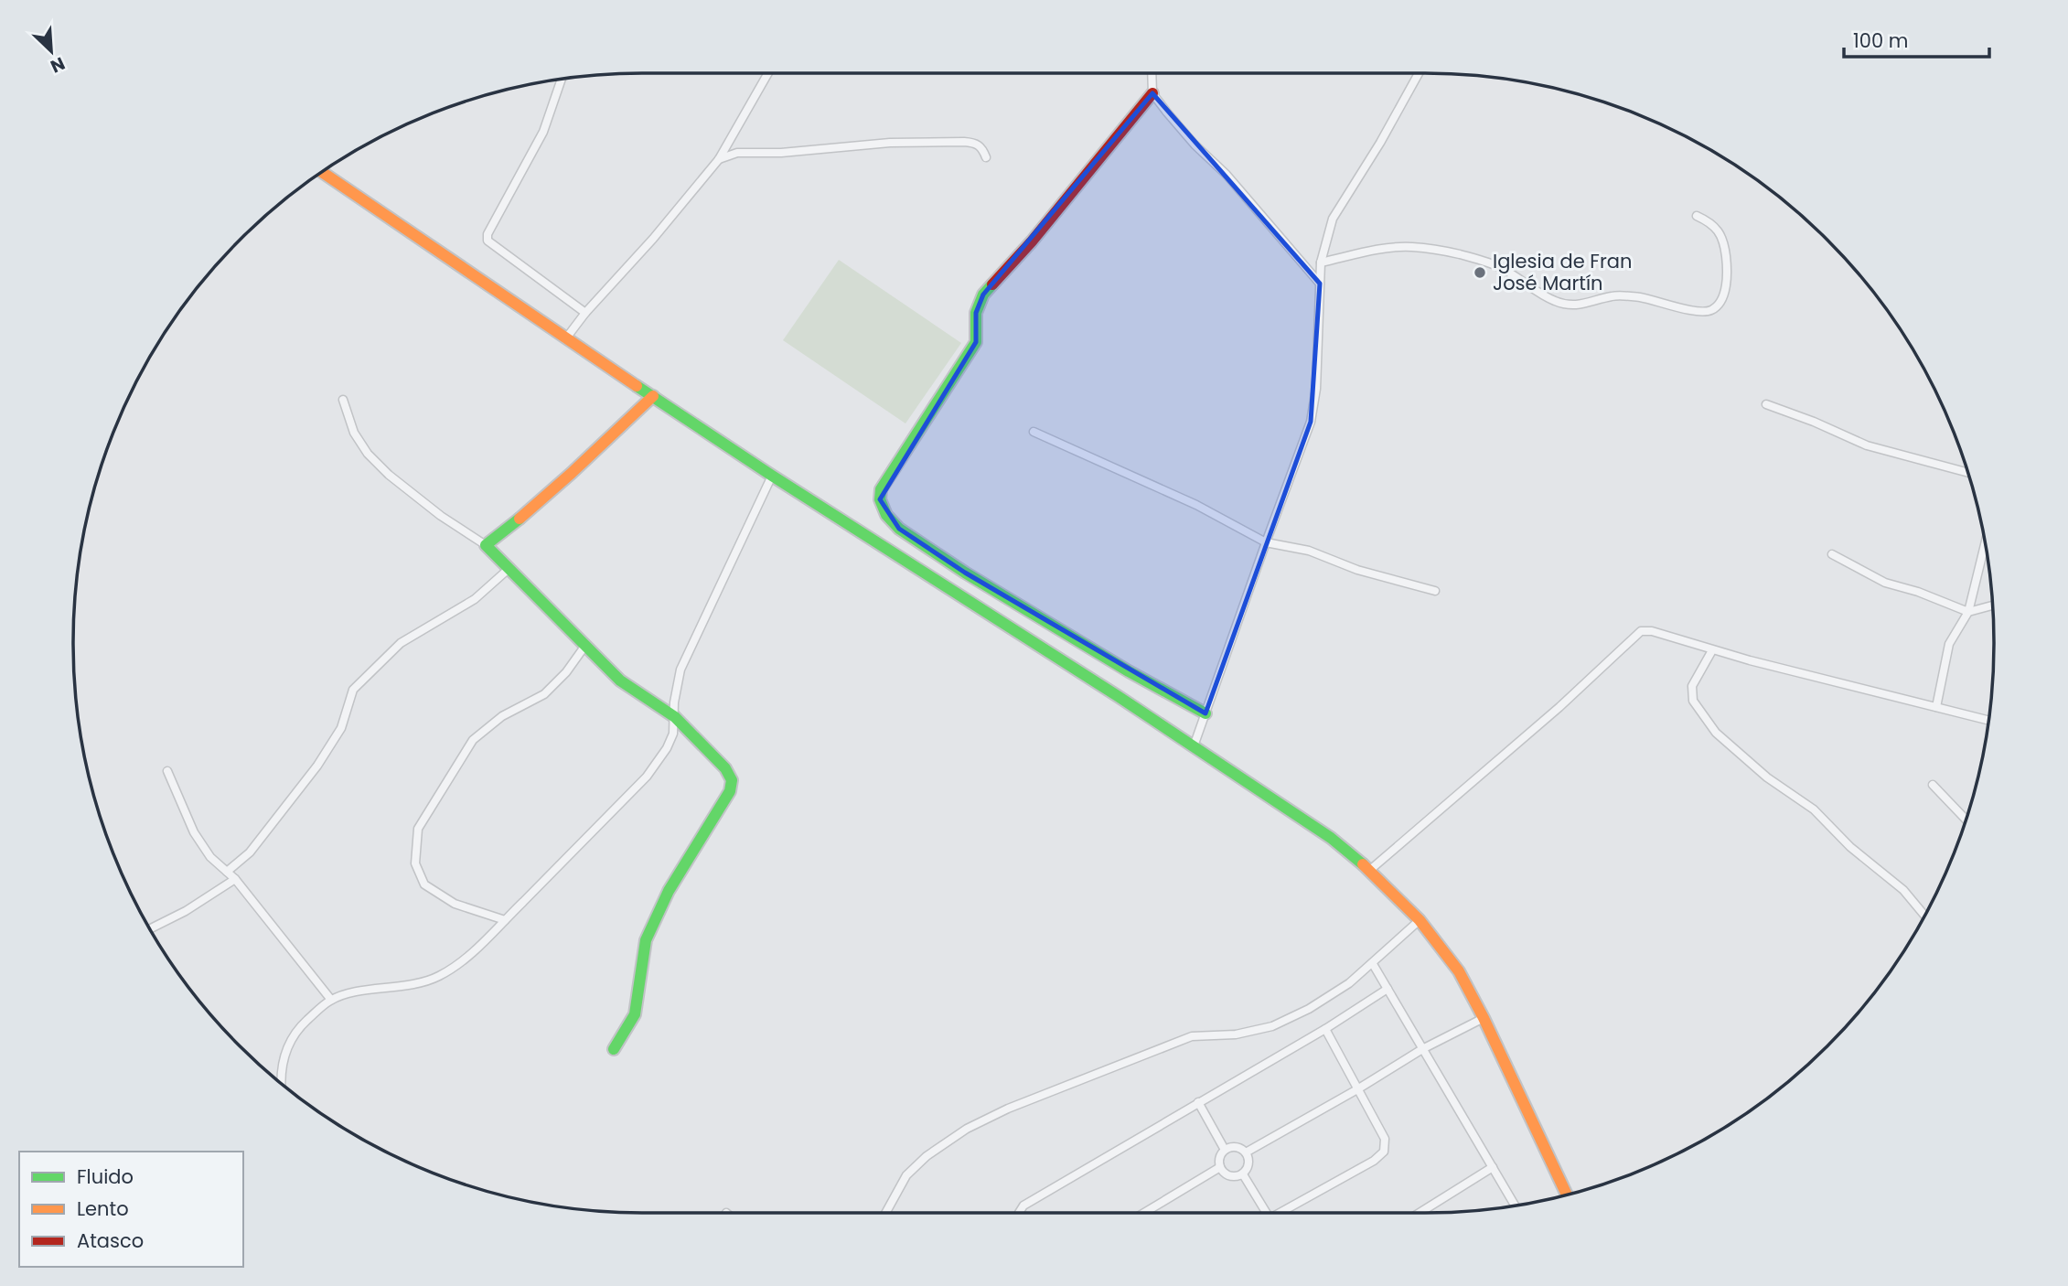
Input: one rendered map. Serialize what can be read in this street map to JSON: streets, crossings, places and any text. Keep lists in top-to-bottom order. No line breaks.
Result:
{"places":["Iglesia de Fran José Martín"],"legend":["Fluido","Lento","Atasco"],"scale_bar":"100 m","north":"bottom right"}
